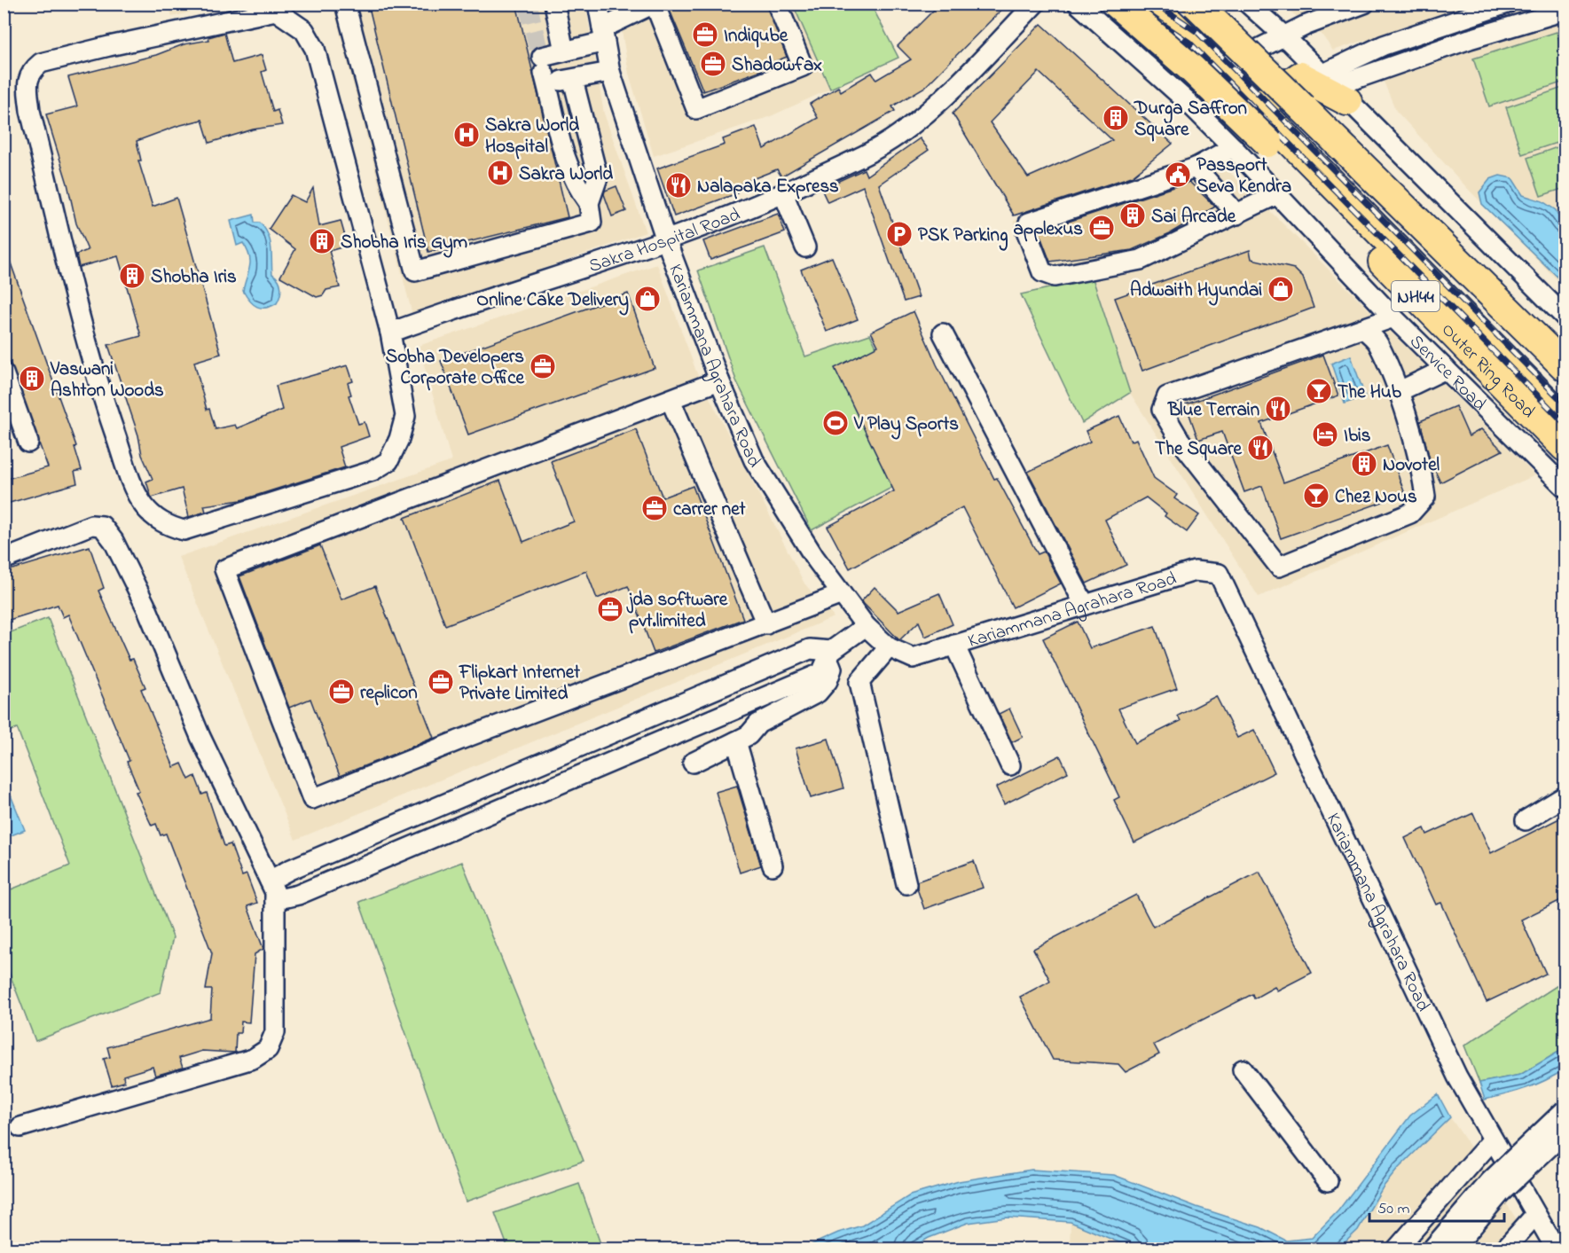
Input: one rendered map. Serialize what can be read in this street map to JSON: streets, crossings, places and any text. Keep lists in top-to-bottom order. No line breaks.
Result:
{"streets":{"highway":["NH44","Outer Ring Road"],"street":["Sakra Hospital Road","Kariammana Agrahara Road","Service Road"]},"crossings":[["Sakra Hospital Road","Kariammana Agrahara Road"]],"places":{"office":["Indiqube","Shadowfax","applexus","Sobha Developers Corporate Office","carrer net","jda software pvt.limited","Flipkart Internet Private Limited","replicon"],"building":["Durga Saffron Square","Sai Arcade","Shobha Iris Gym","Shobha Iris","Vaswani Ashton Woods","Novotel"],"hospital":["Sakra World Hospital","Sakra World"],"public building":["Passport Seva Kendra"],"restaurant":["Nalapaka Express","Blue Terrain","The Square"],"parking":["PSK Parking"],"shop":["Adwaith Hyundai","Online Cake Delivery"],"bar":["The Hub","Chez Nous"],"sports":["V Play Sports"],"hotel":["Ibis"]},"scale_bar":"50 m"}
